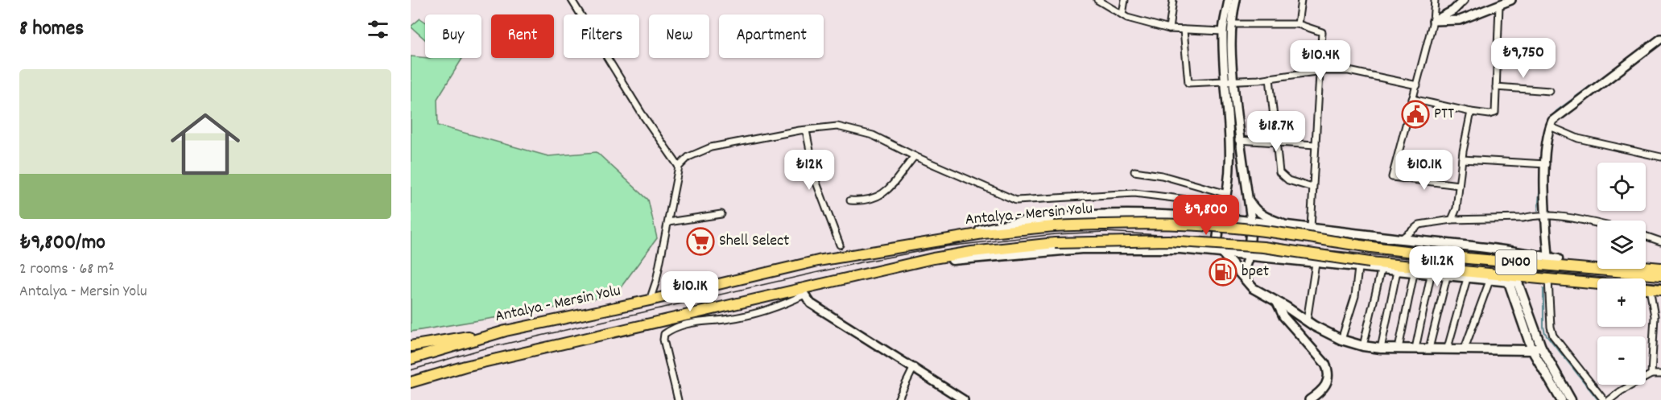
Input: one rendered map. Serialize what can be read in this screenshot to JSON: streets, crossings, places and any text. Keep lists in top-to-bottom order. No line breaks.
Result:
{"streets":{"highway":["Antalya - Mersin Yolu","D400"]},"places":{"public building":["PTT"],"supermarket":["Shell Select"],"fuel station":["bpet"]},"page":{"heading":"8 homes","chip":["Buy","Rent","Filters","New","Apartment"],"price":["₺9,750","₺10.4K","₺18.7K","₺12K","₺10.1K","₺9,800","₺11.2K","₺10.1K"],"list":[{"name":"₺9,800/mo","note":"2 rooms · 68 m² · Antalya - Mersin Yolu"}],"map_buttons":["+","−"]}}
